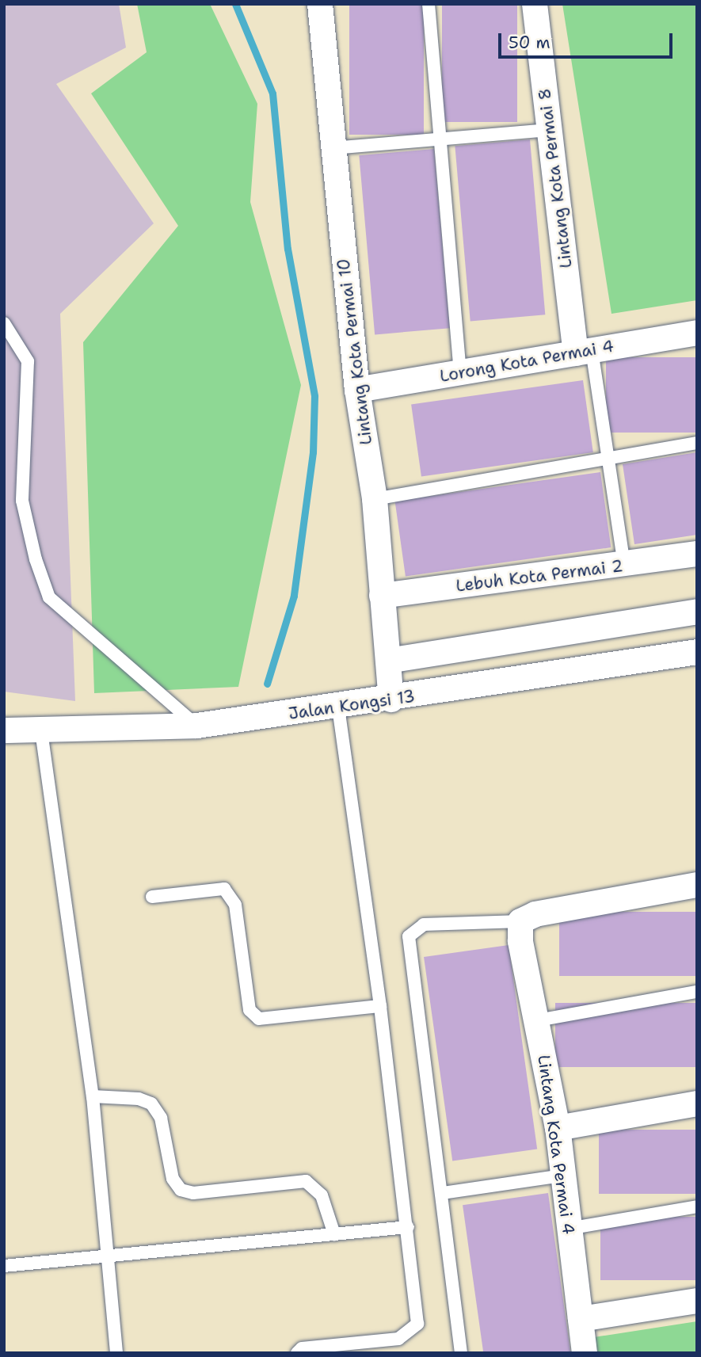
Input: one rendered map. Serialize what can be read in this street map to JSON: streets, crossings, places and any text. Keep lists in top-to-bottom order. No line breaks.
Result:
{"streets":{"street":["Lintang Kota Permai 8","Lintang Kota Permai 10","Lorong Kota Permai 4","Lebuh Kota Permai 2","Jalan Kongsi 13","Lintang Kota Permai 4"]},"crossings":[["Lintang Kota Permai 8","Lorong Kota Permai 4"],["Lintang Kota Permai 10","Lorong Kota Permai 4"],["Lintang Kota Permai 10","Lebuh Kota Permai 2"],["Lintang Kota Permai 10","Jalan Kongsi 13"]],"scale_bar":"50 m"}
